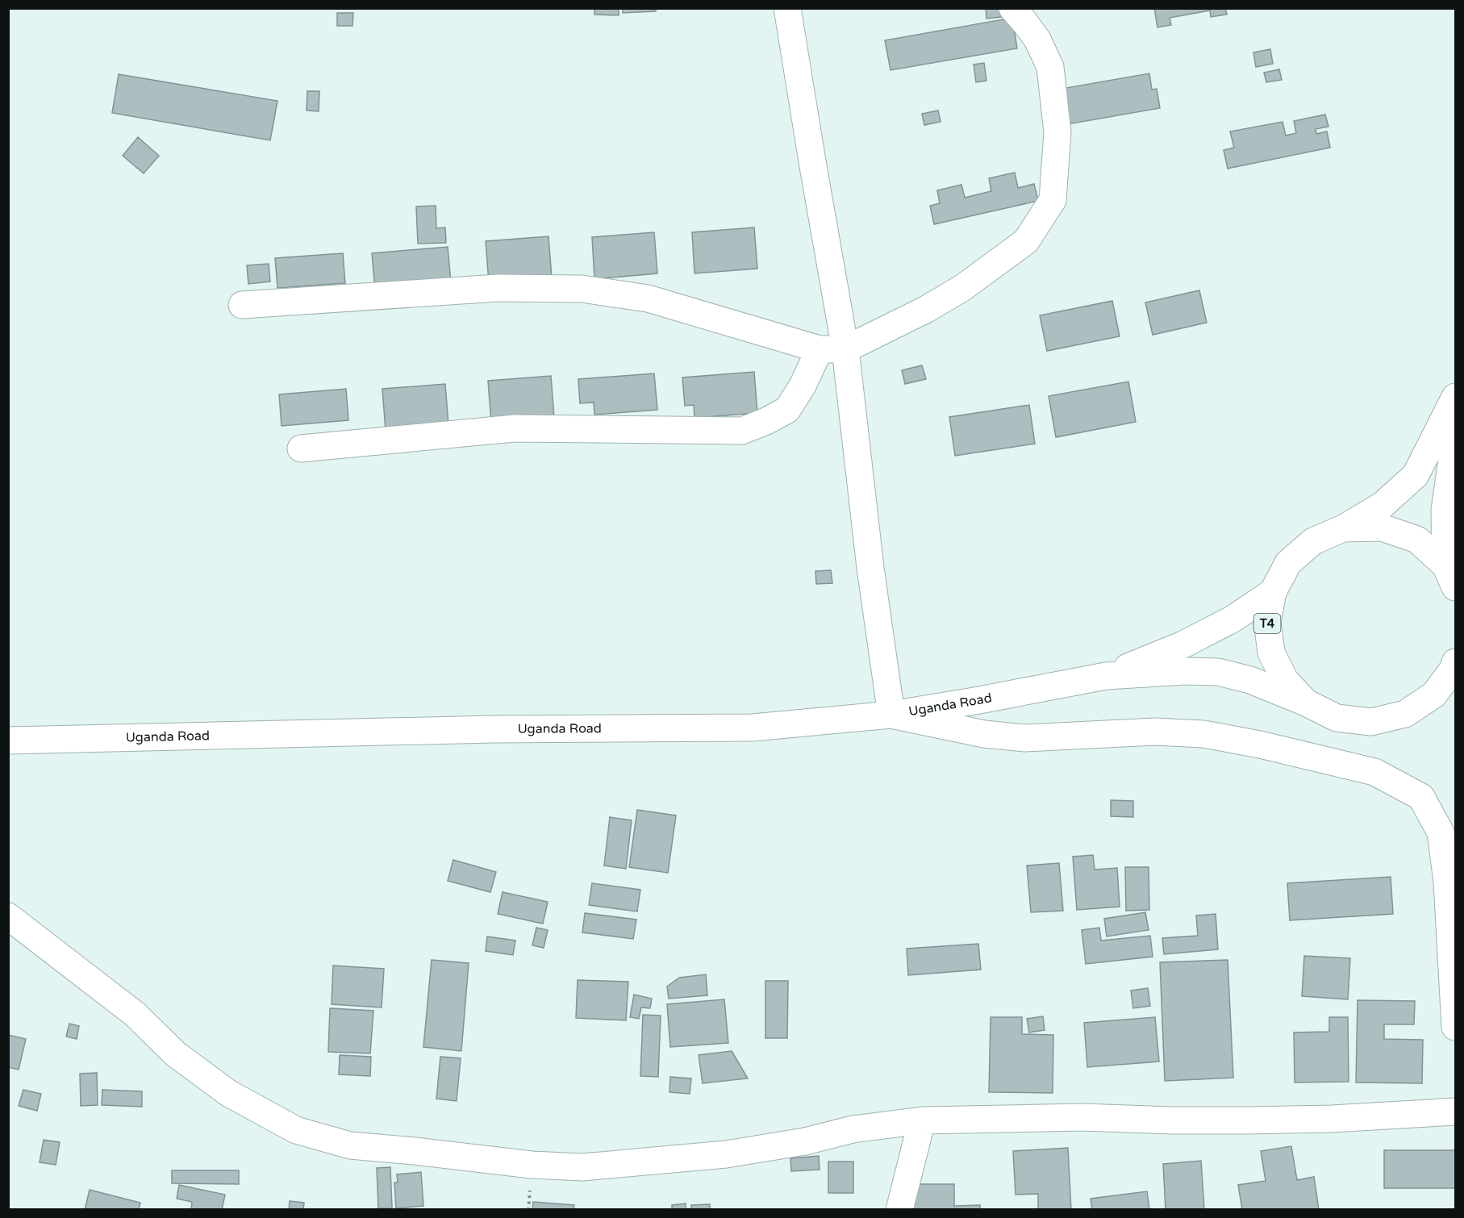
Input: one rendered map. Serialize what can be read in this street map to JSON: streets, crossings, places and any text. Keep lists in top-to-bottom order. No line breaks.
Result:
{"streets":{"main road":["T4","Uganda Road"]},"crossings":[["T4","Uganda Road"]]}
